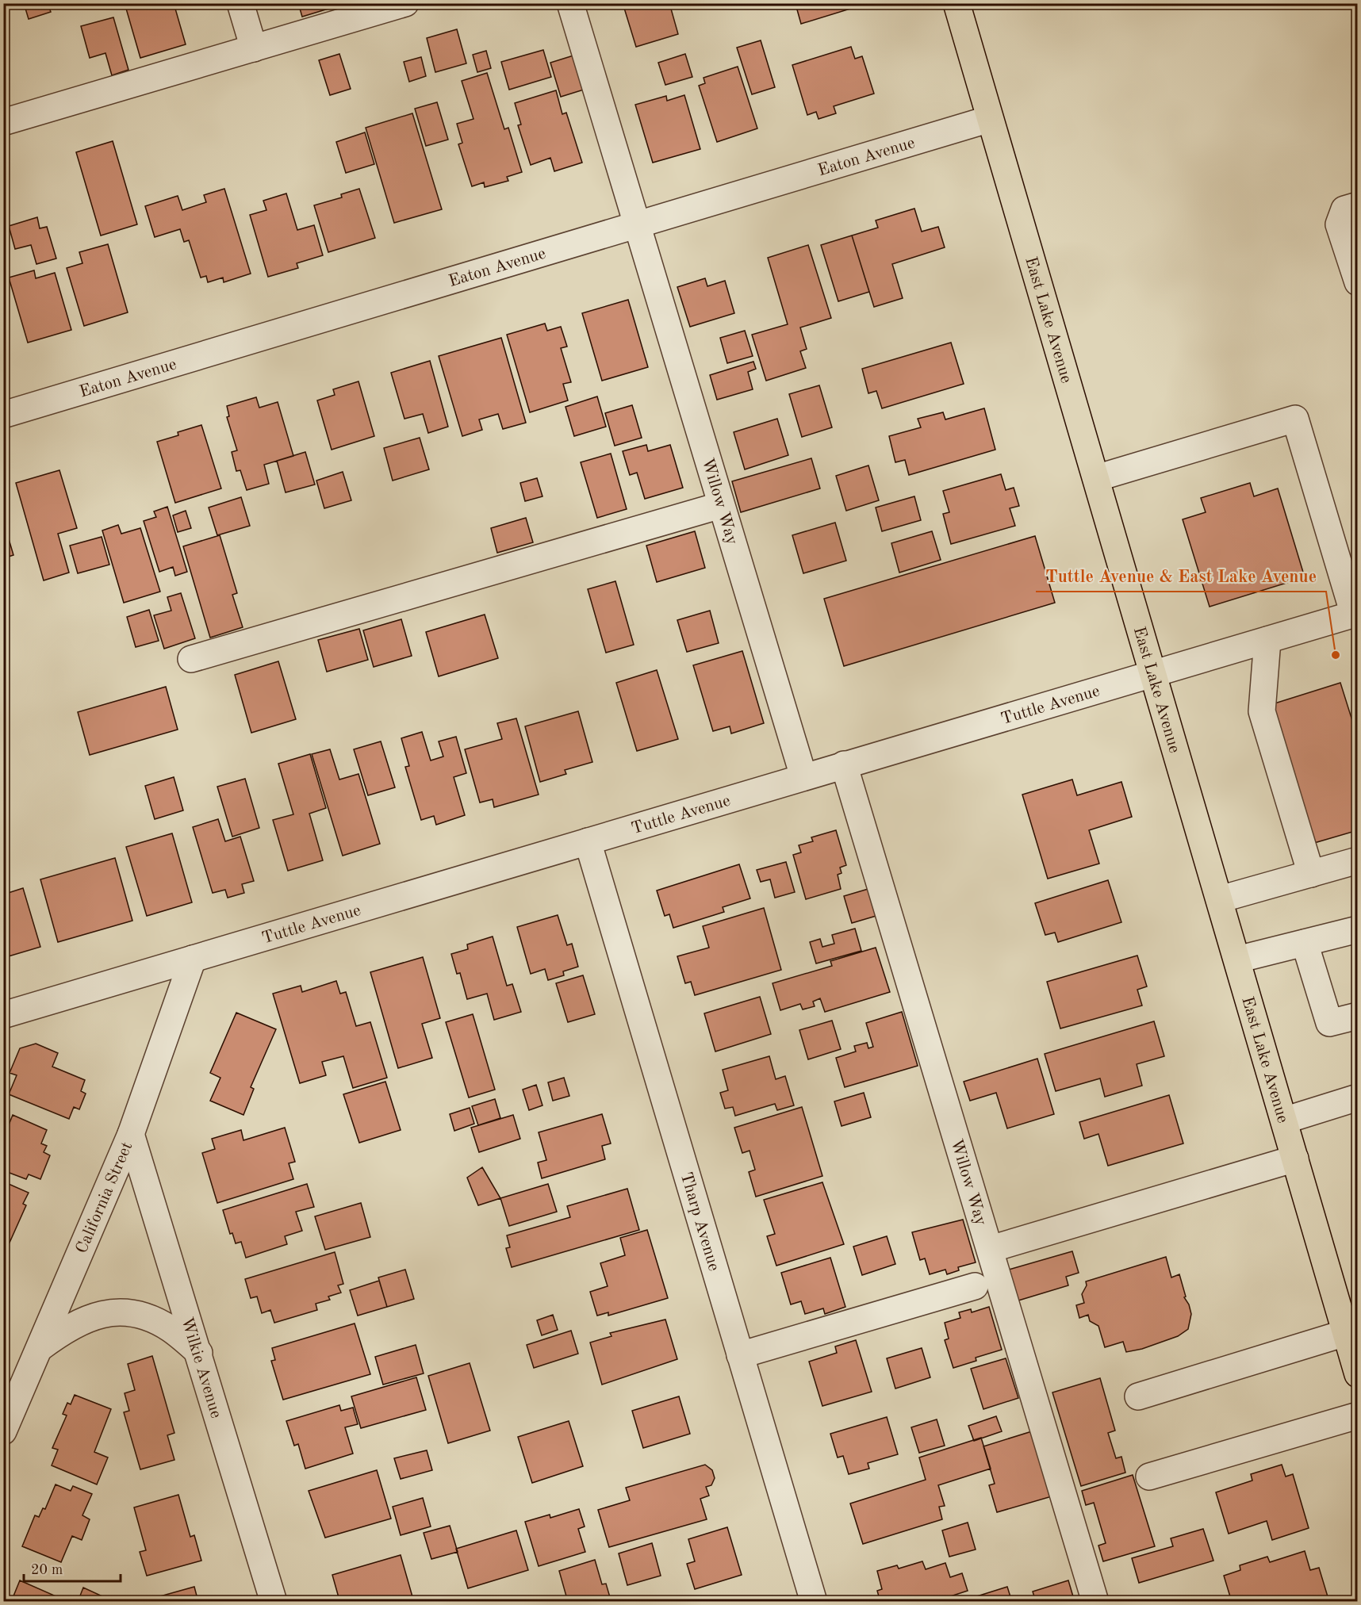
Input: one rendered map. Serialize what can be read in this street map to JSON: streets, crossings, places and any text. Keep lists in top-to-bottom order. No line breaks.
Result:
{"streets":{"main road":["East Lake Avenue"],"street":["Eaton Avenue","Willow Way","Tuttle Avenue","California Street","Tharp Avenue","Wilkie Avenue"]},"crossings":[["Eaton Avenue","East Lake Avenue"],["Eaton Avenue","Willow Way"],["East Lake Avenue","Tuttle Avenue"],["Willow Way","Tuttle Avenue"],["Tuttle Avenue","California Street"],["Tuttle Avenue","Tharp Avenue"],["California Street","Wilkie Avenue"]],"places":["Tuttle Avenue & East Lake Avenue"],"scale_bar":"20 m"}
